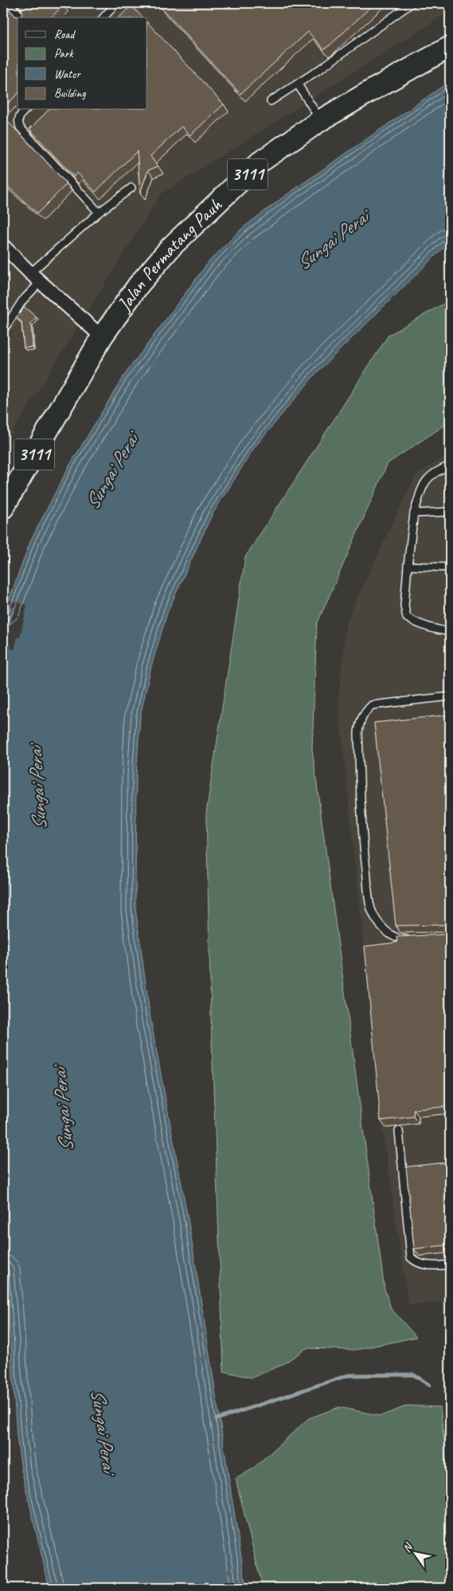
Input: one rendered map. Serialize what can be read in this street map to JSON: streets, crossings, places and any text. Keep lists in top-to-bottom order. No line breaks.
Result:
{"streets":{"main road":["3111","Jalan Permatang Pauh"]},"water":["Sungai Perai"],"legend":["Road","Park","Water","Building"],"north":"top left"}
